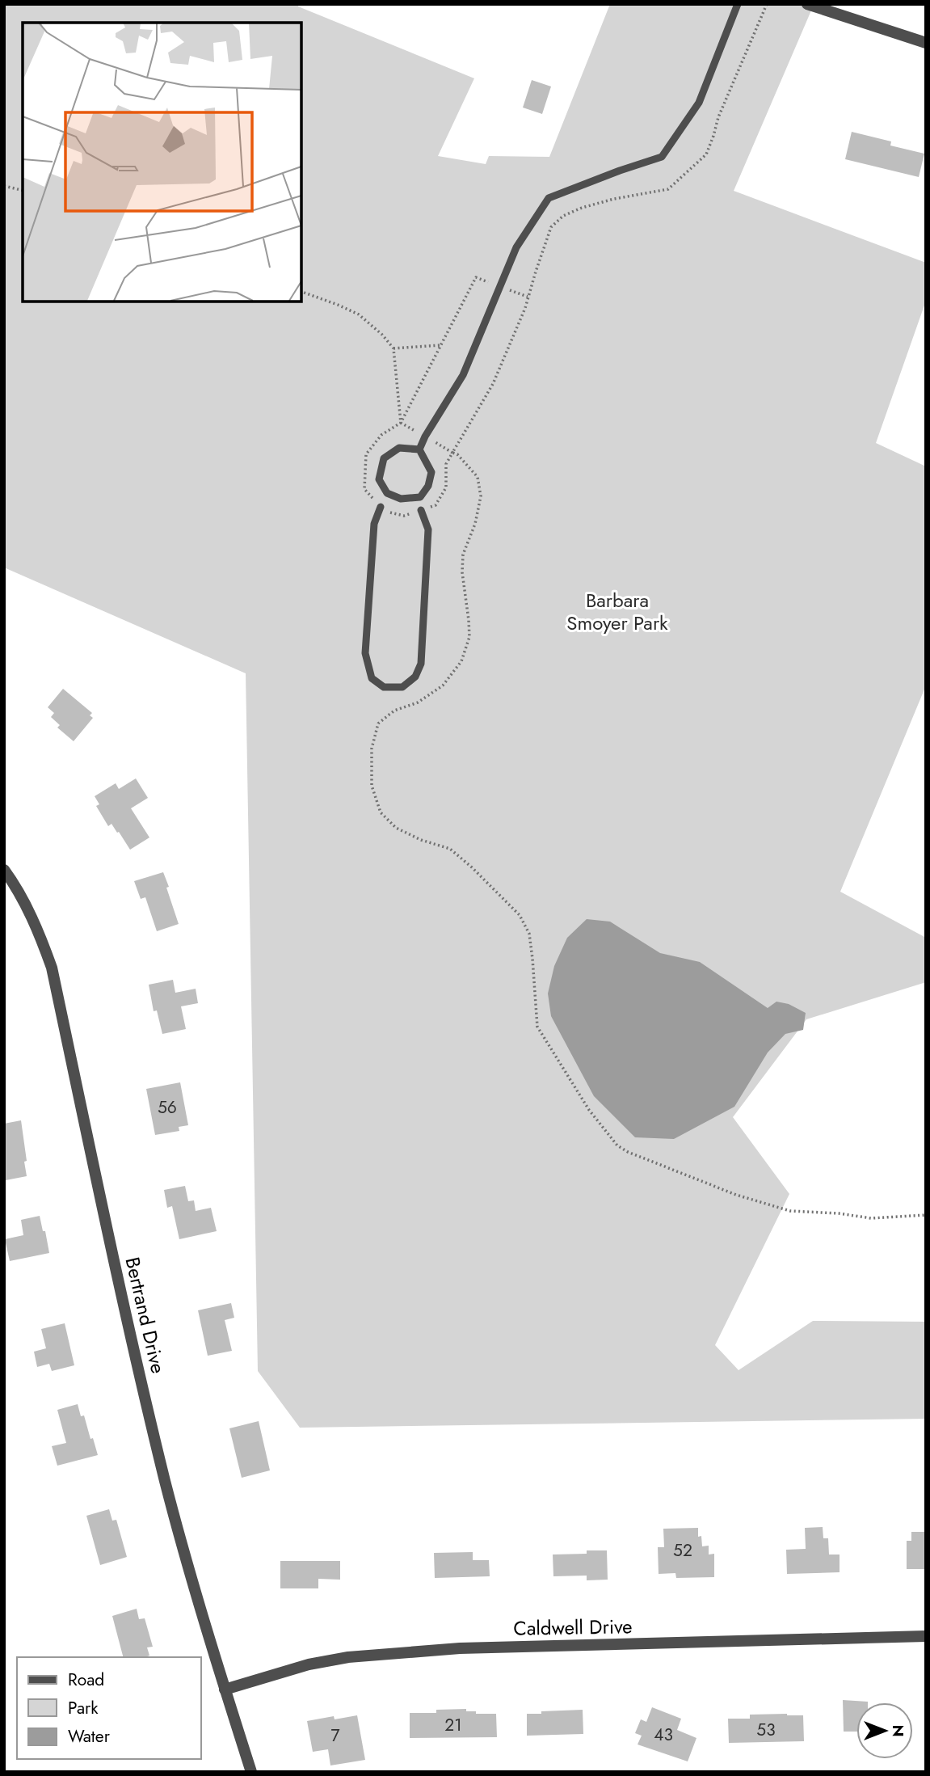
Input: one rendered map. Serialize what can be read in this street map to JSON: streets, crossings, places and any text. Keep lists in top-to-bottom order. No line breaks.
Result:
{"streets":{"street":["Bertrand Drive","Caldwell Drive"]},"crossings":[["Bertrand Drive","Caldwell Drive"]],"parks":["Barbara Smoyer Park"],"house_numbers":["56","52","21","53","43","7"],"legend":["Road","Park","Water"],"north":"right"}
